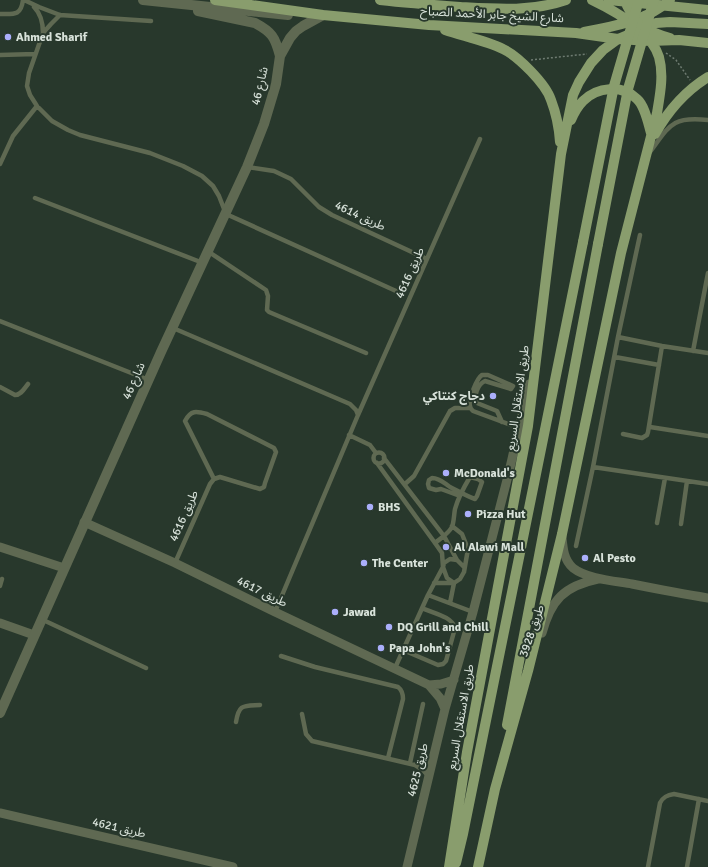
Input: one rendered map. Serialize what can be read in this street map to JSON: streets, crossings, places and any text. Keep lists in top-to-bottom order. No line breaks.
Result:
{"streets":{"main road":["شارع الشيخ جابر الأحمد الصباح","طريق الاستقلال السريع"],"street":["شارع 46","طريق 4617","طريق 3928","طريق 4625","طريق 4621"],"lane":["طريق 4614","طريق 4616"]},"crossings":[["شارع الشيخ جابر الأحمد الصباح","شارع 46"],["شارع 46","طريق 4614"],["شارع 46","طريق 4617"],["طريق 4614","طريق 4616"],["طريق 4616","طريق 4617"],["طريق الاستقلال السريع","طريق 4625"],["طريق 4617","طريق 4625"]],"places":["Ahmed Sharif","دجاج كنتاكي","McDonald's","BHS","Pizza Hut","Al Alawi Mall","Al Pesto","The Center","Jawad","DQ Grill and Chill","Papa John's"]}
